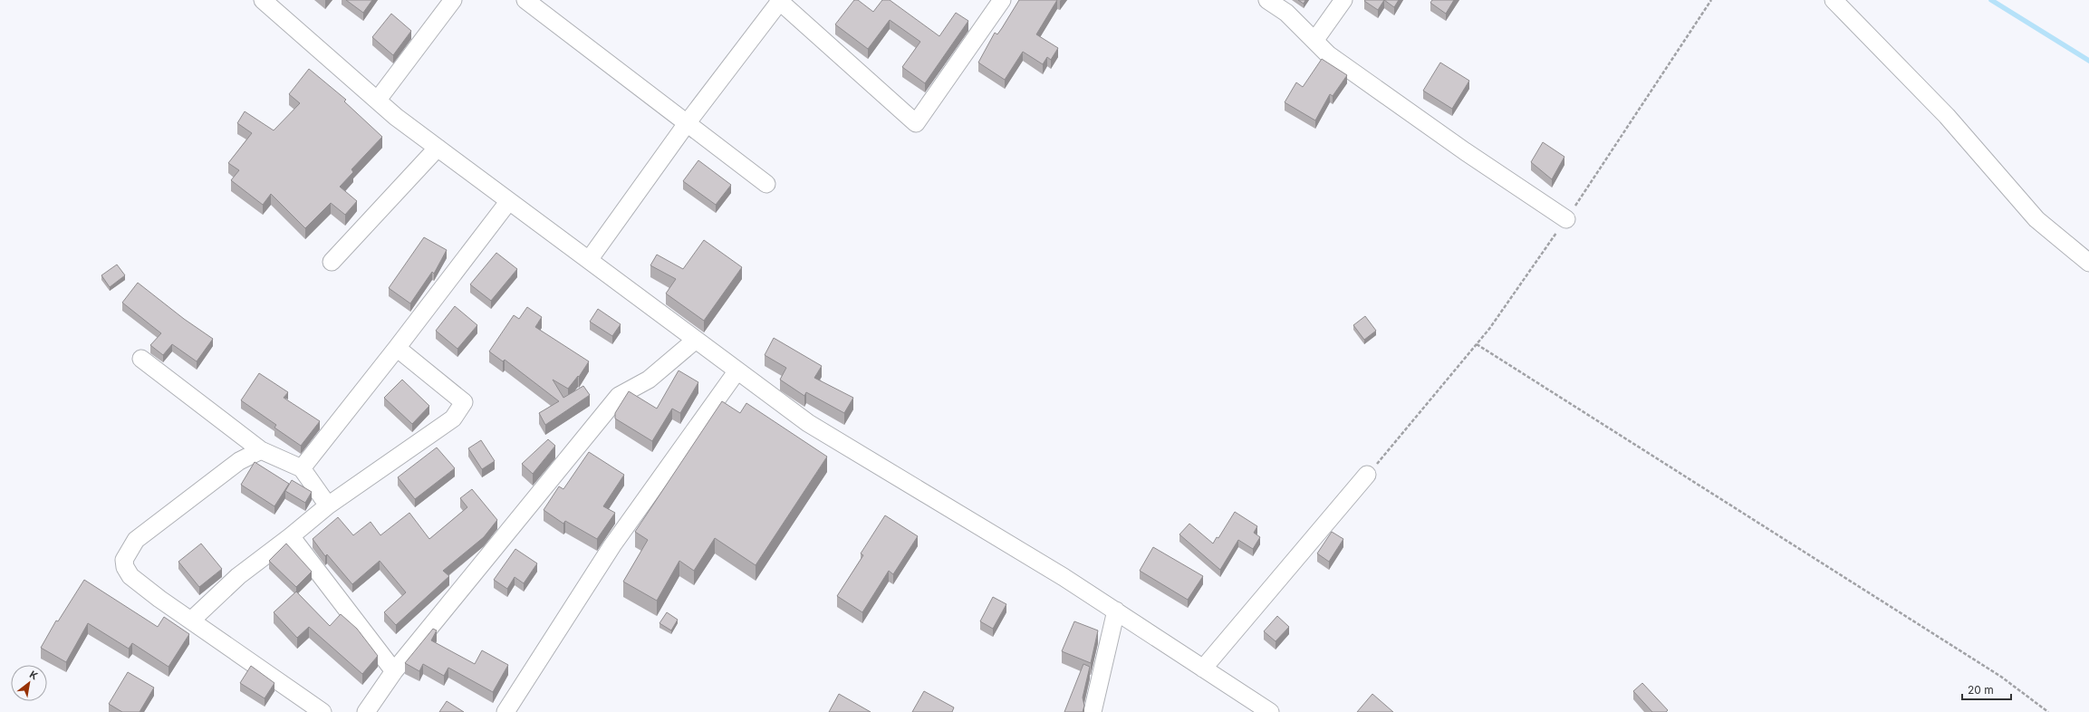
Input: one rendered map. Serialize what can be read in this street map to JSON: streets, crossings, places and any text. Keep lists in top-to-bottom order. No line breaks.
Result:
{"scale_bar":"20 m","north":"top right"}
